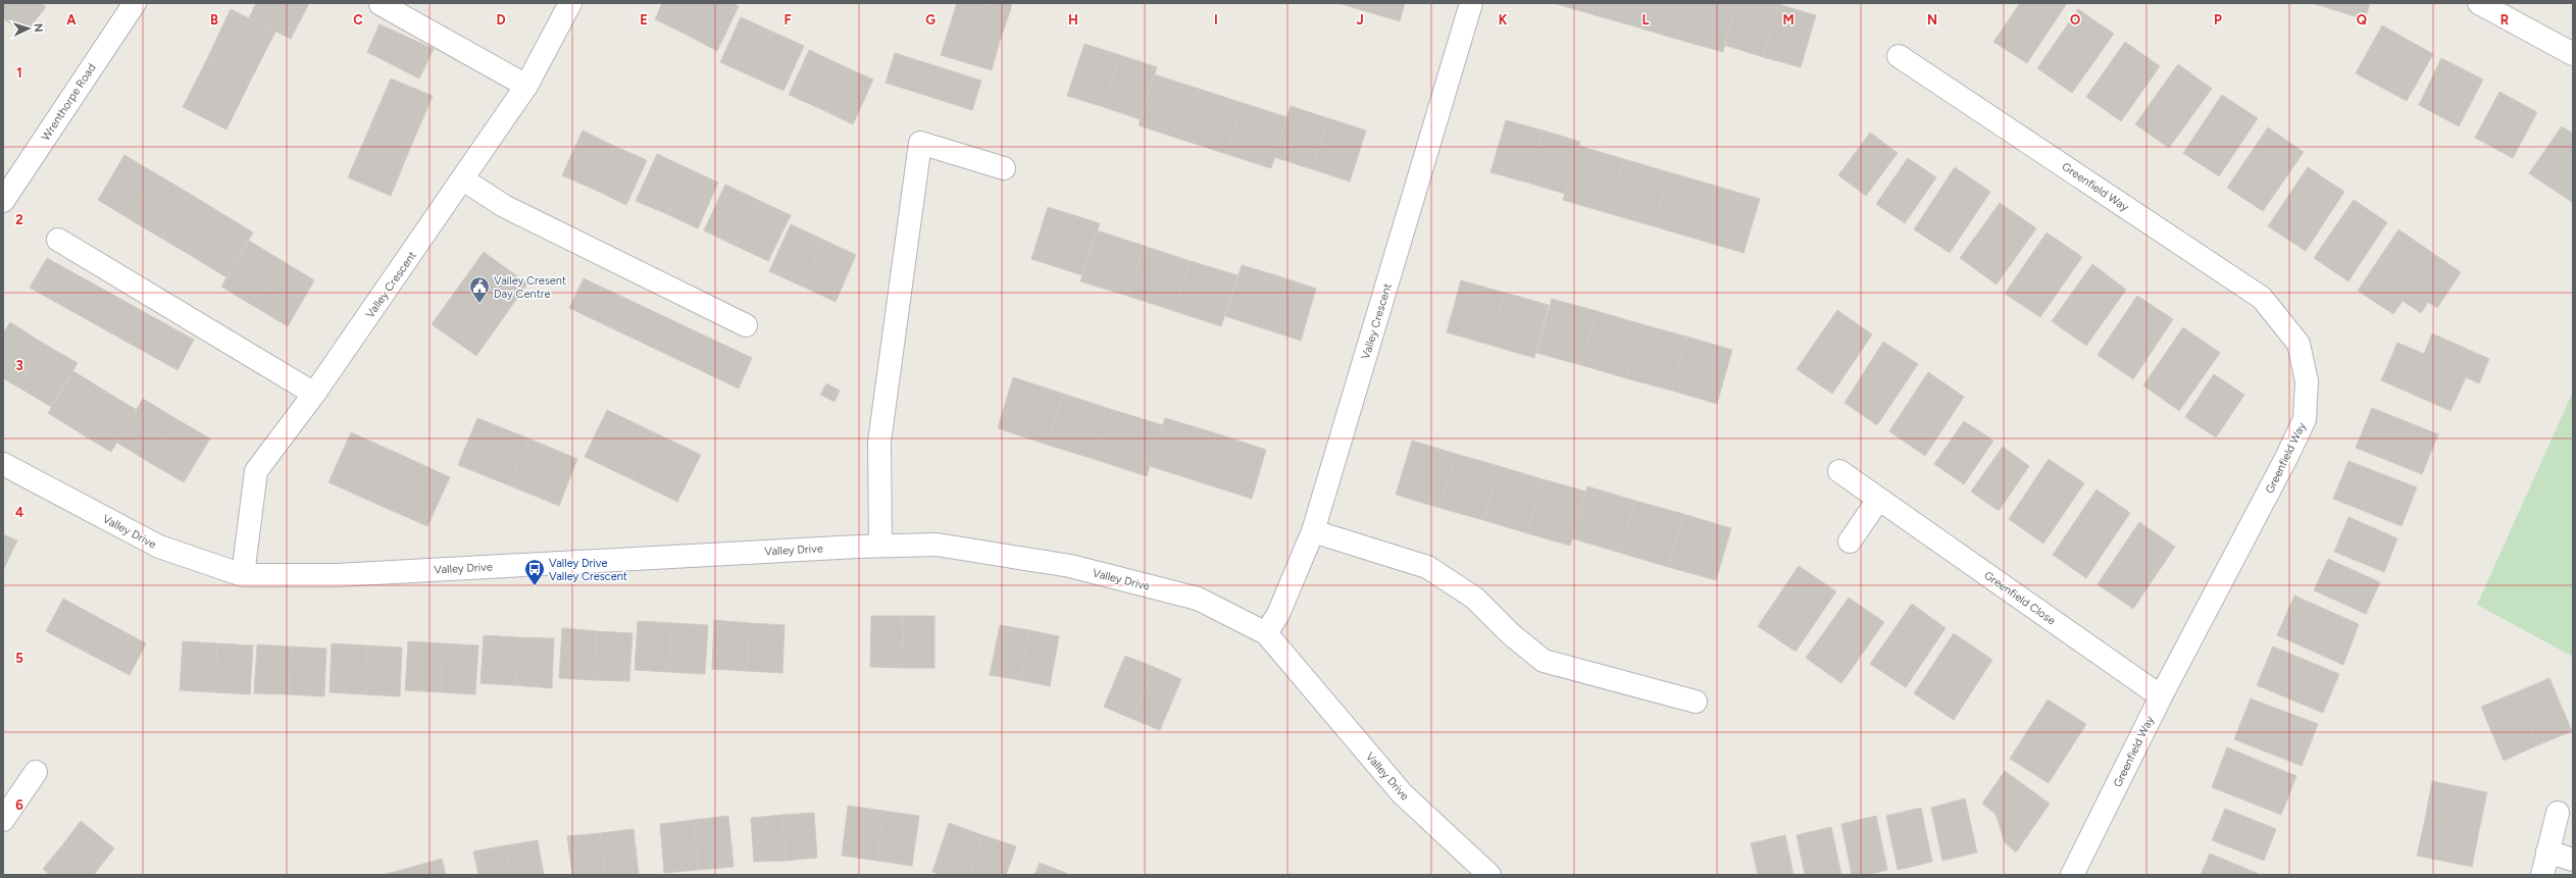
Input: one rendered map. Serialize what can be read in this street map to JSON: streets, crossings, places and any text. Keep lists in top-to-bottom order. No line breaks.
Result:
{"streets":{"street":["Wrenthorpe Road","Greenfield Way","Valley Crescent","Valley Drive","Greenfield Close"]},"crossings":[["Greenfield Way","Greenfield Close"],["Valley Crescent","Valley Drive"]],"places":{"public building":["Valley Cresent Day Centre"],"bus stop":["Valley Drive Valley Crescent"]},"north":"right","grid":{"columns":["A","B","C","D","E","F","G","H","I","J","K","L","M","N","O","P","Q","R"],"rows":["1","2","3","4","5","6"]}}
